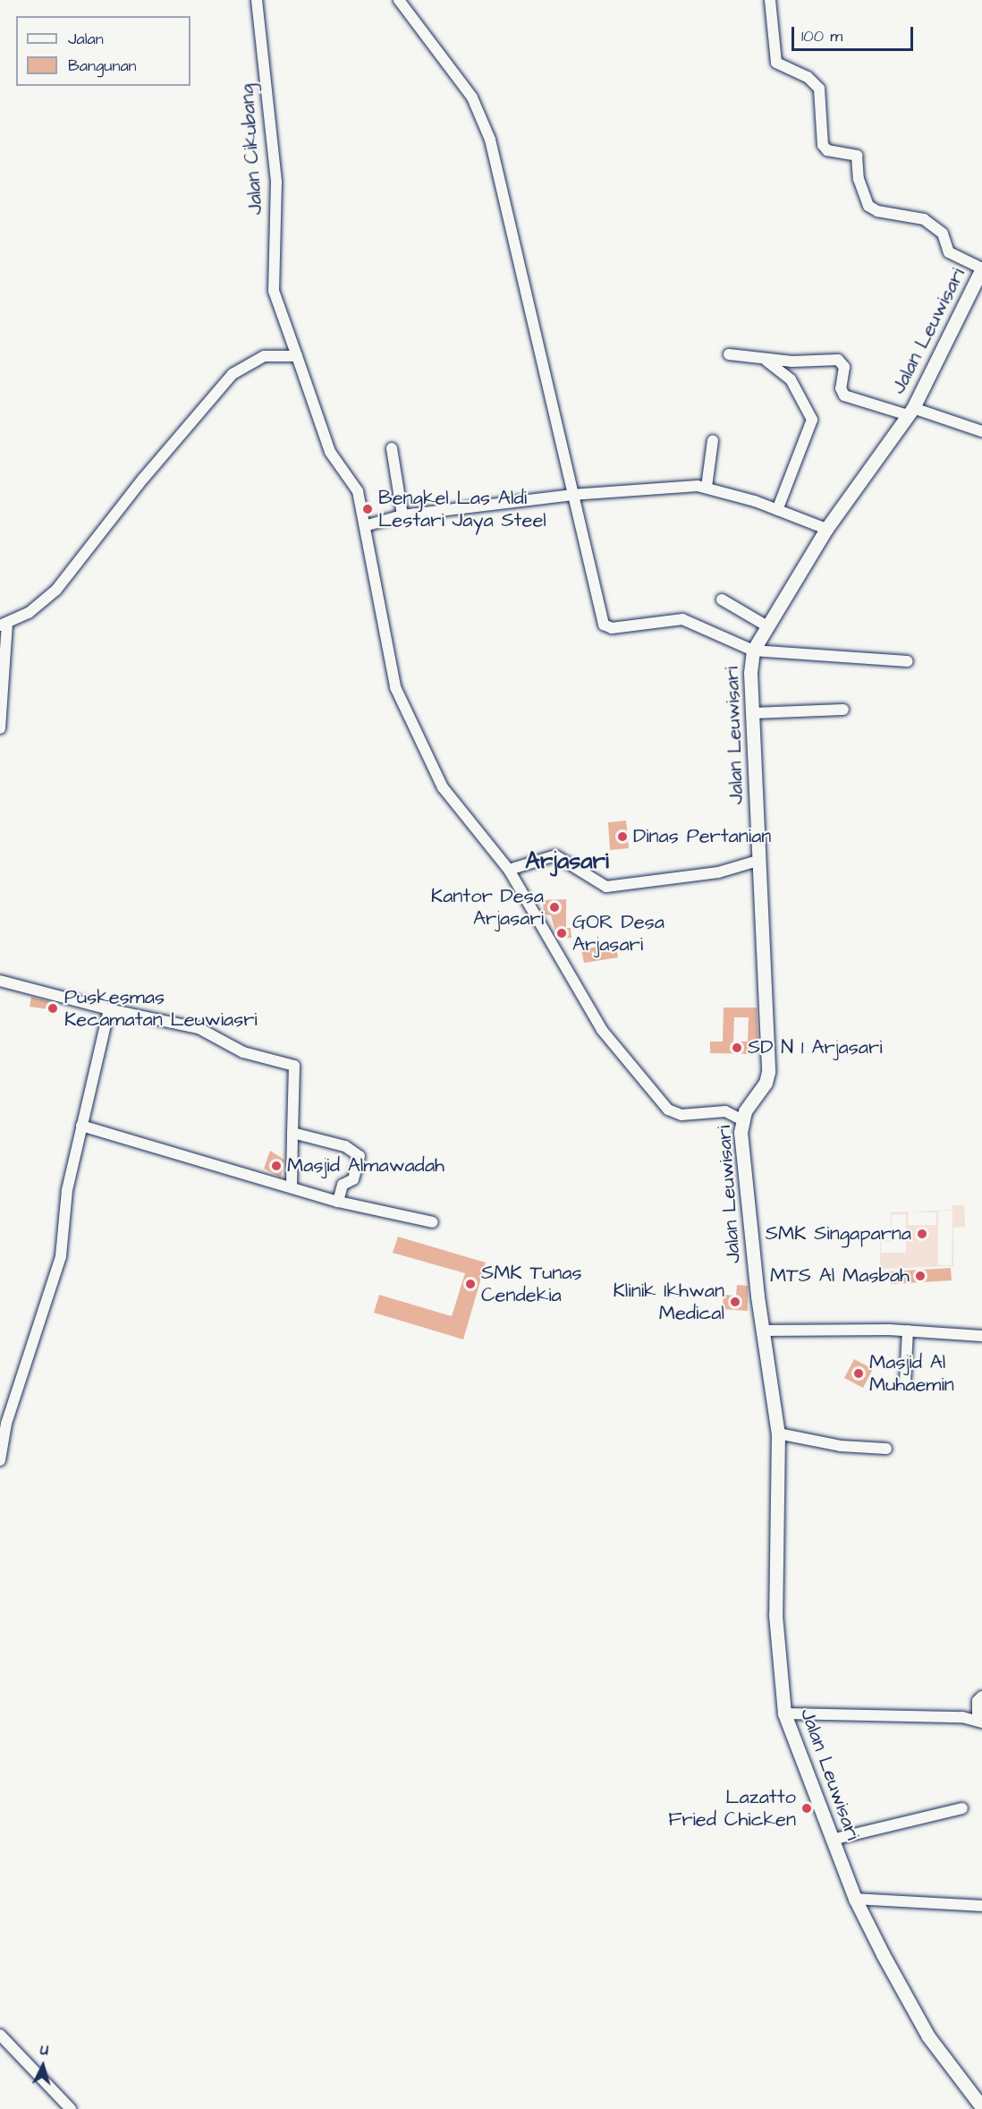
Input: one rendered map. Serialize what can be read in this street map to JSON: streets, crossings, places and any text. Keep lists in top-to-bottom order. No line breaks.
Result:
{"streets":{"main road":["Jalan Leuwisari"],"street":["Jalan Cikubang"]},"crossings":[["Jalan Cikubang","Jalan Leuwisari"]],"districts":["Arjasari"],"places":["Bengkel Las Aldi Lestari Jaya Steel","Dinas Pertanian","Kantor Desa Arjasari","GOR Desa Arjasari","Puskesmas Kecamatan Leuwiasri","SD N 1 Arjasari","Masjid Almawadah","SMK Singaparna","MTS Al Masbah","SMK Tunas Cendekia","Klinik Ikhwan Medical","Masjid Al Muhaemin","Lazatto Fried Chicken"],"legend":["Jalan","Bangunan"],"scale_bar":"100 m","north":"top"}
